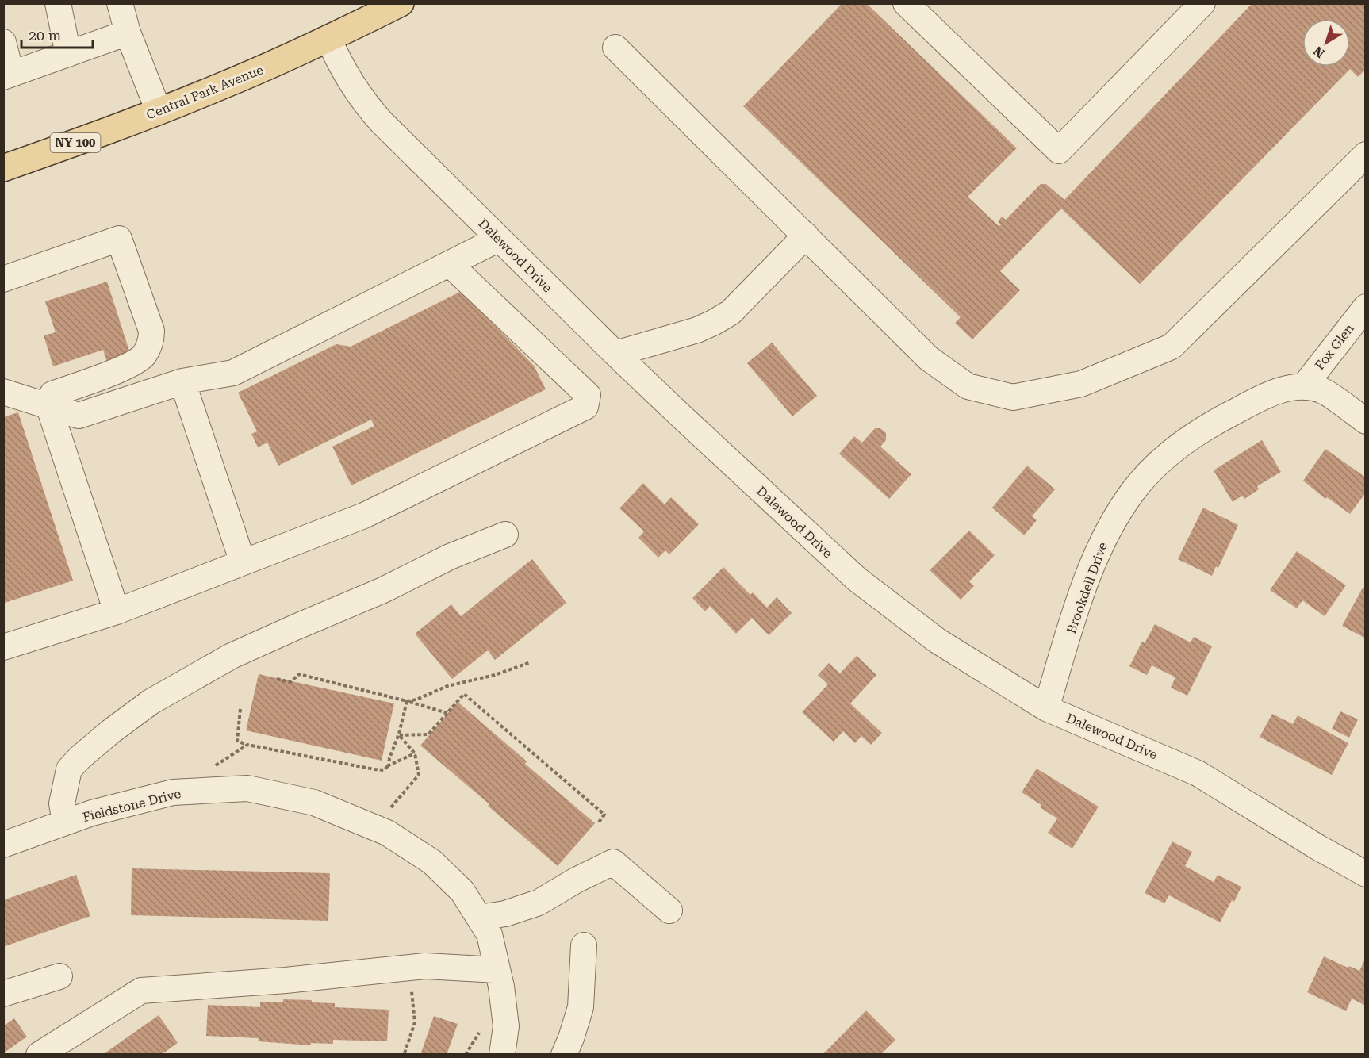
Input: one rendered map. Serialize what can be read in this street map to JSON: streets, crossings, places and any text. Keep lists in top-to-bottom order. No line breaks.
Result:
{"streets":{"main road":["Central Park Avenue","NY 100"],"street":["Dalewood Drive","Fox Glen","Brookdell Drive","Fieldstone Drive"]},"crossings":[["Central Park Avenue","Dalewood Drive"],["Dalewood Drive","Brookdell Drive"],["Fox Glen","Brookdell Drive"]],"scale_bar":"20 m","north":"bottom left"}
